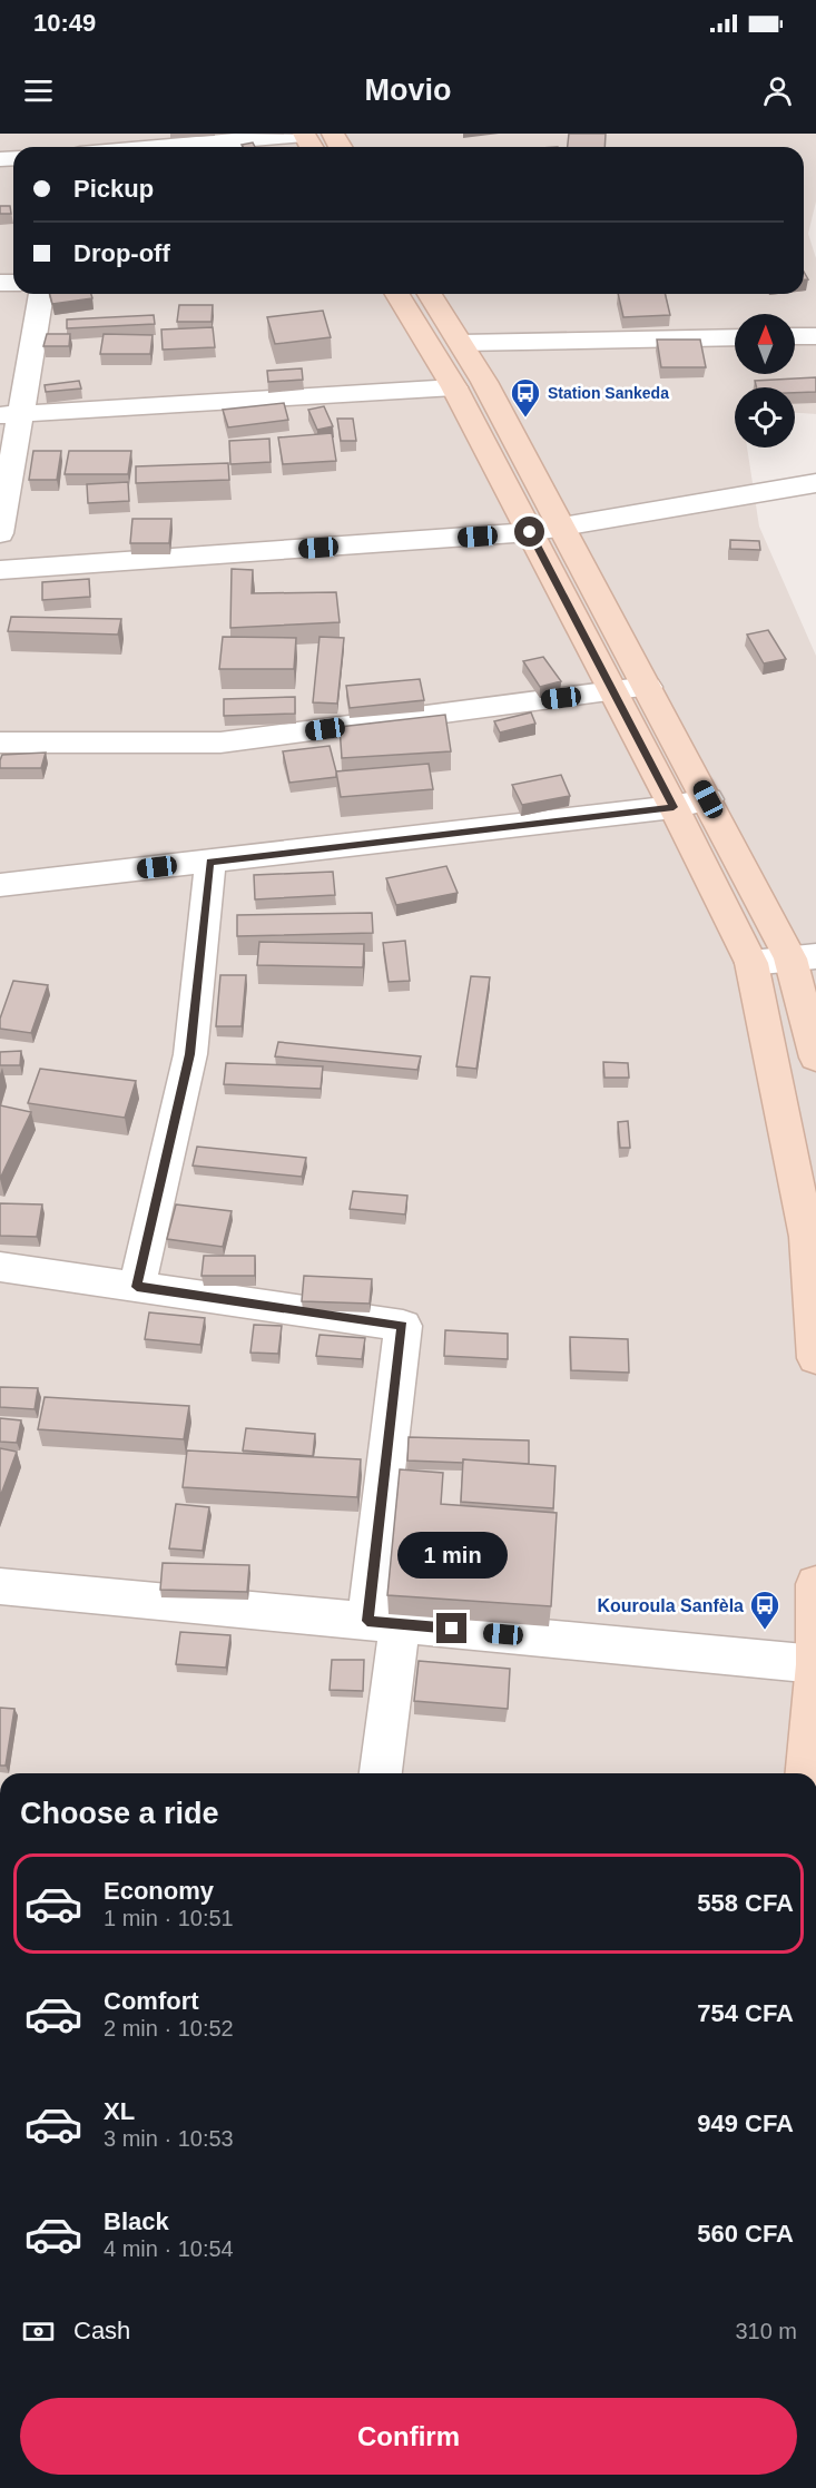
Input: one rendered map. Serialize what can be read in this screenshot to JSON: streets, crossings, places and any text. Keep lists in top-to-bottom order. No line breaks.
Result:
{"places":{"bus stop":["Station Sankeda","Kouroula Sanfèla"]},"north":"top","page":{"status":"10:49","header":"Movio","banner":["Pickup","Drop-off"],"bubble":"1 min","heading":"Choose a ride","list":[{"name":"Economy","note":"1 min · 10:51","value":"558 CFA"},{"name":"Comfort","note":"2 min · 10:52","value":"754 CFA"},{"name":"XL","note":"3 min · 10:53","value":"949 CFA"},{"name":"Black","note":"4 min · 10:54","value":"560 CFA"}],"pay":["Cash","310 m"],"buttons":"Confirm"}}
